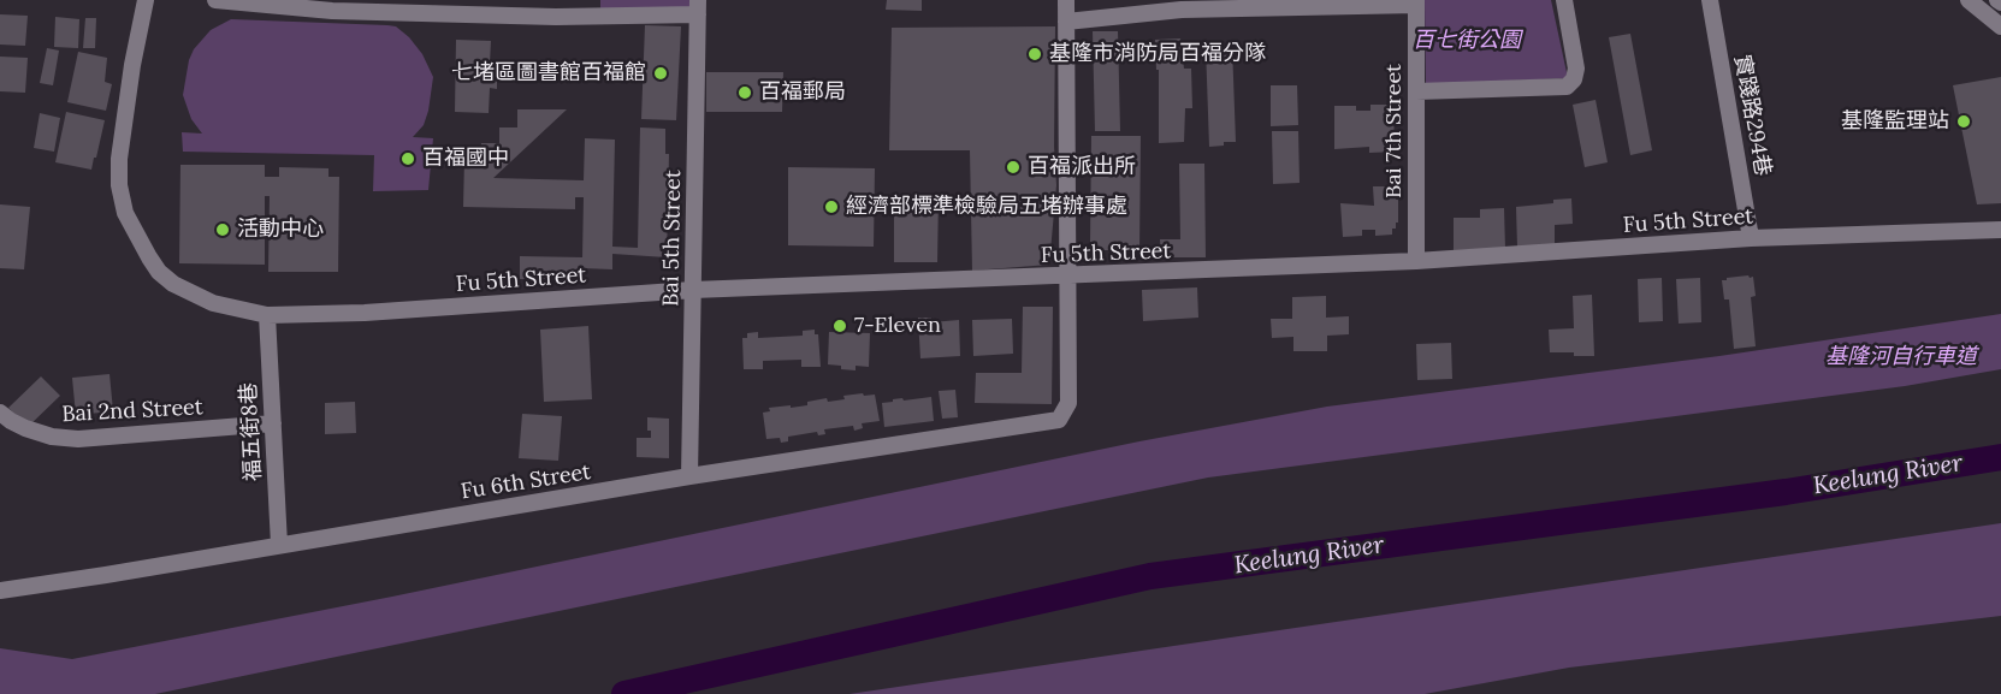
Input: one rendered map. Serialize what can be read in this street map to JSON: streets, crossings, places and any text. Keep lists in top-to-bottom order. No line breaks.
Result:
{"streets":{"street":["實踐路294巷","Bai 7th Street","Fu 5th Street","Bai 5th Street","Bai 2nd Street","福五街8巷","Fu 6th Street"]},"crossings":[["實踐路294巷","Fu 5th Street"],["Bai 7th Street","Fu 5th Street"],["Fu 5th Street","Bai 5th Street"],["Fu 5th Street","福五街8巷"],["Fu 5th Street","Fu 6th Street"],["Bai 5th Street","Fu 6th Street"],["Bai 2nd Street","福五街8巷"],["福五街8巷","Fu 6th Street"]],"water":["Keelung River"],"parks":["百七街公園","基隆河自行車道"],"places":["基隆市消防局百福分隊","七堵區圖書館百福館","百福郵局","基隆監理站","百福國中","百福派出所","經濟部標準檢驗局五堵辦事處","活動中心","7-Eleven"]}
